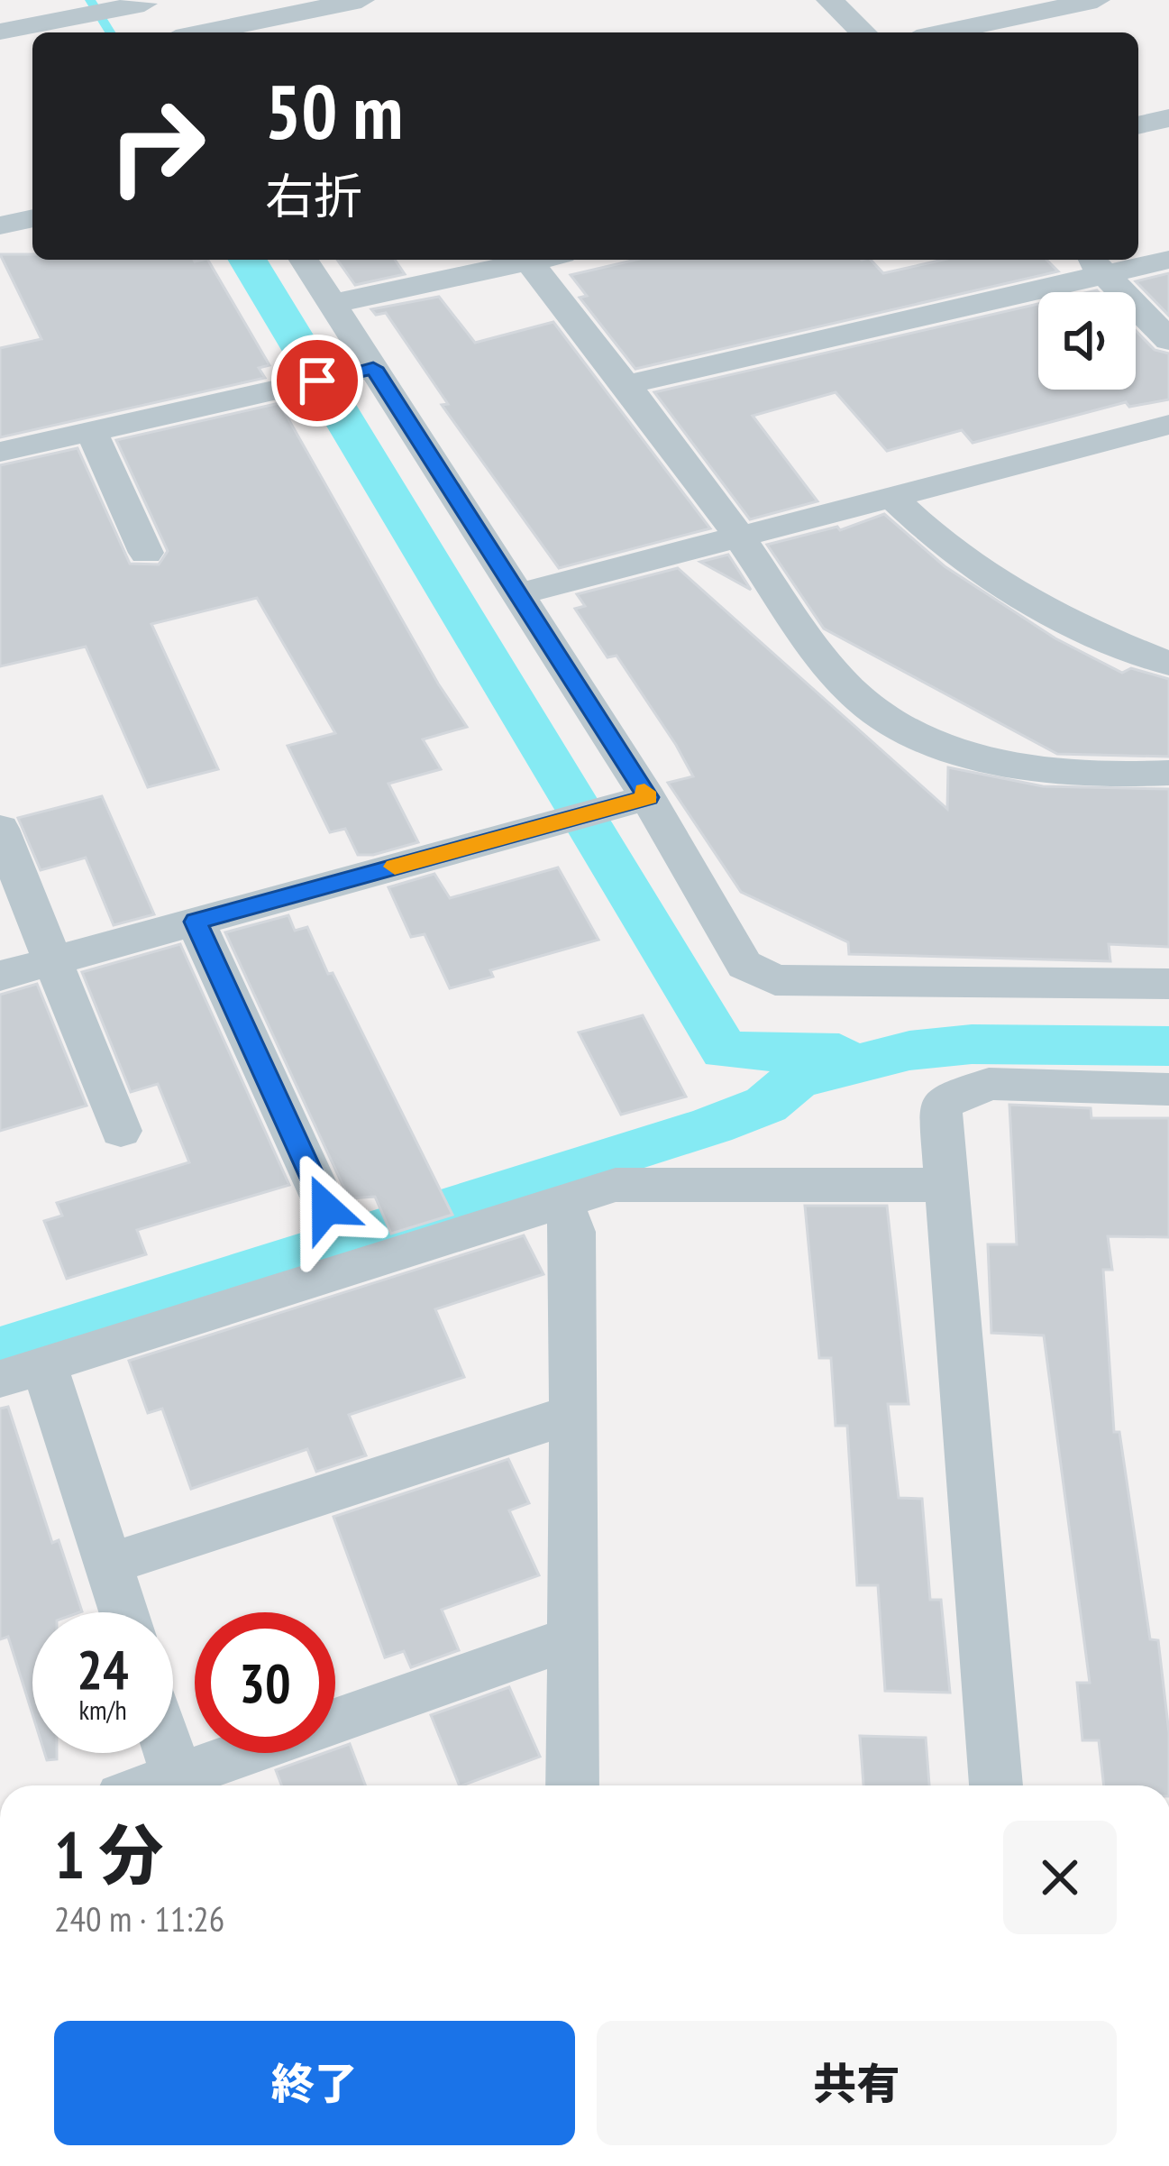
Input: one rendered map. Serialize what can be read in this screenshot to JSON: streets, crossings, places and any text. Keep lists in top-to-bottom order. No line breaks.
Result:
{"page":{"turn":["50 m","右折"],"speed":"24 km/h","limit":"30","heading":["1 分","240 m · 11:26"],"buttons":["終了","共有"]}}
